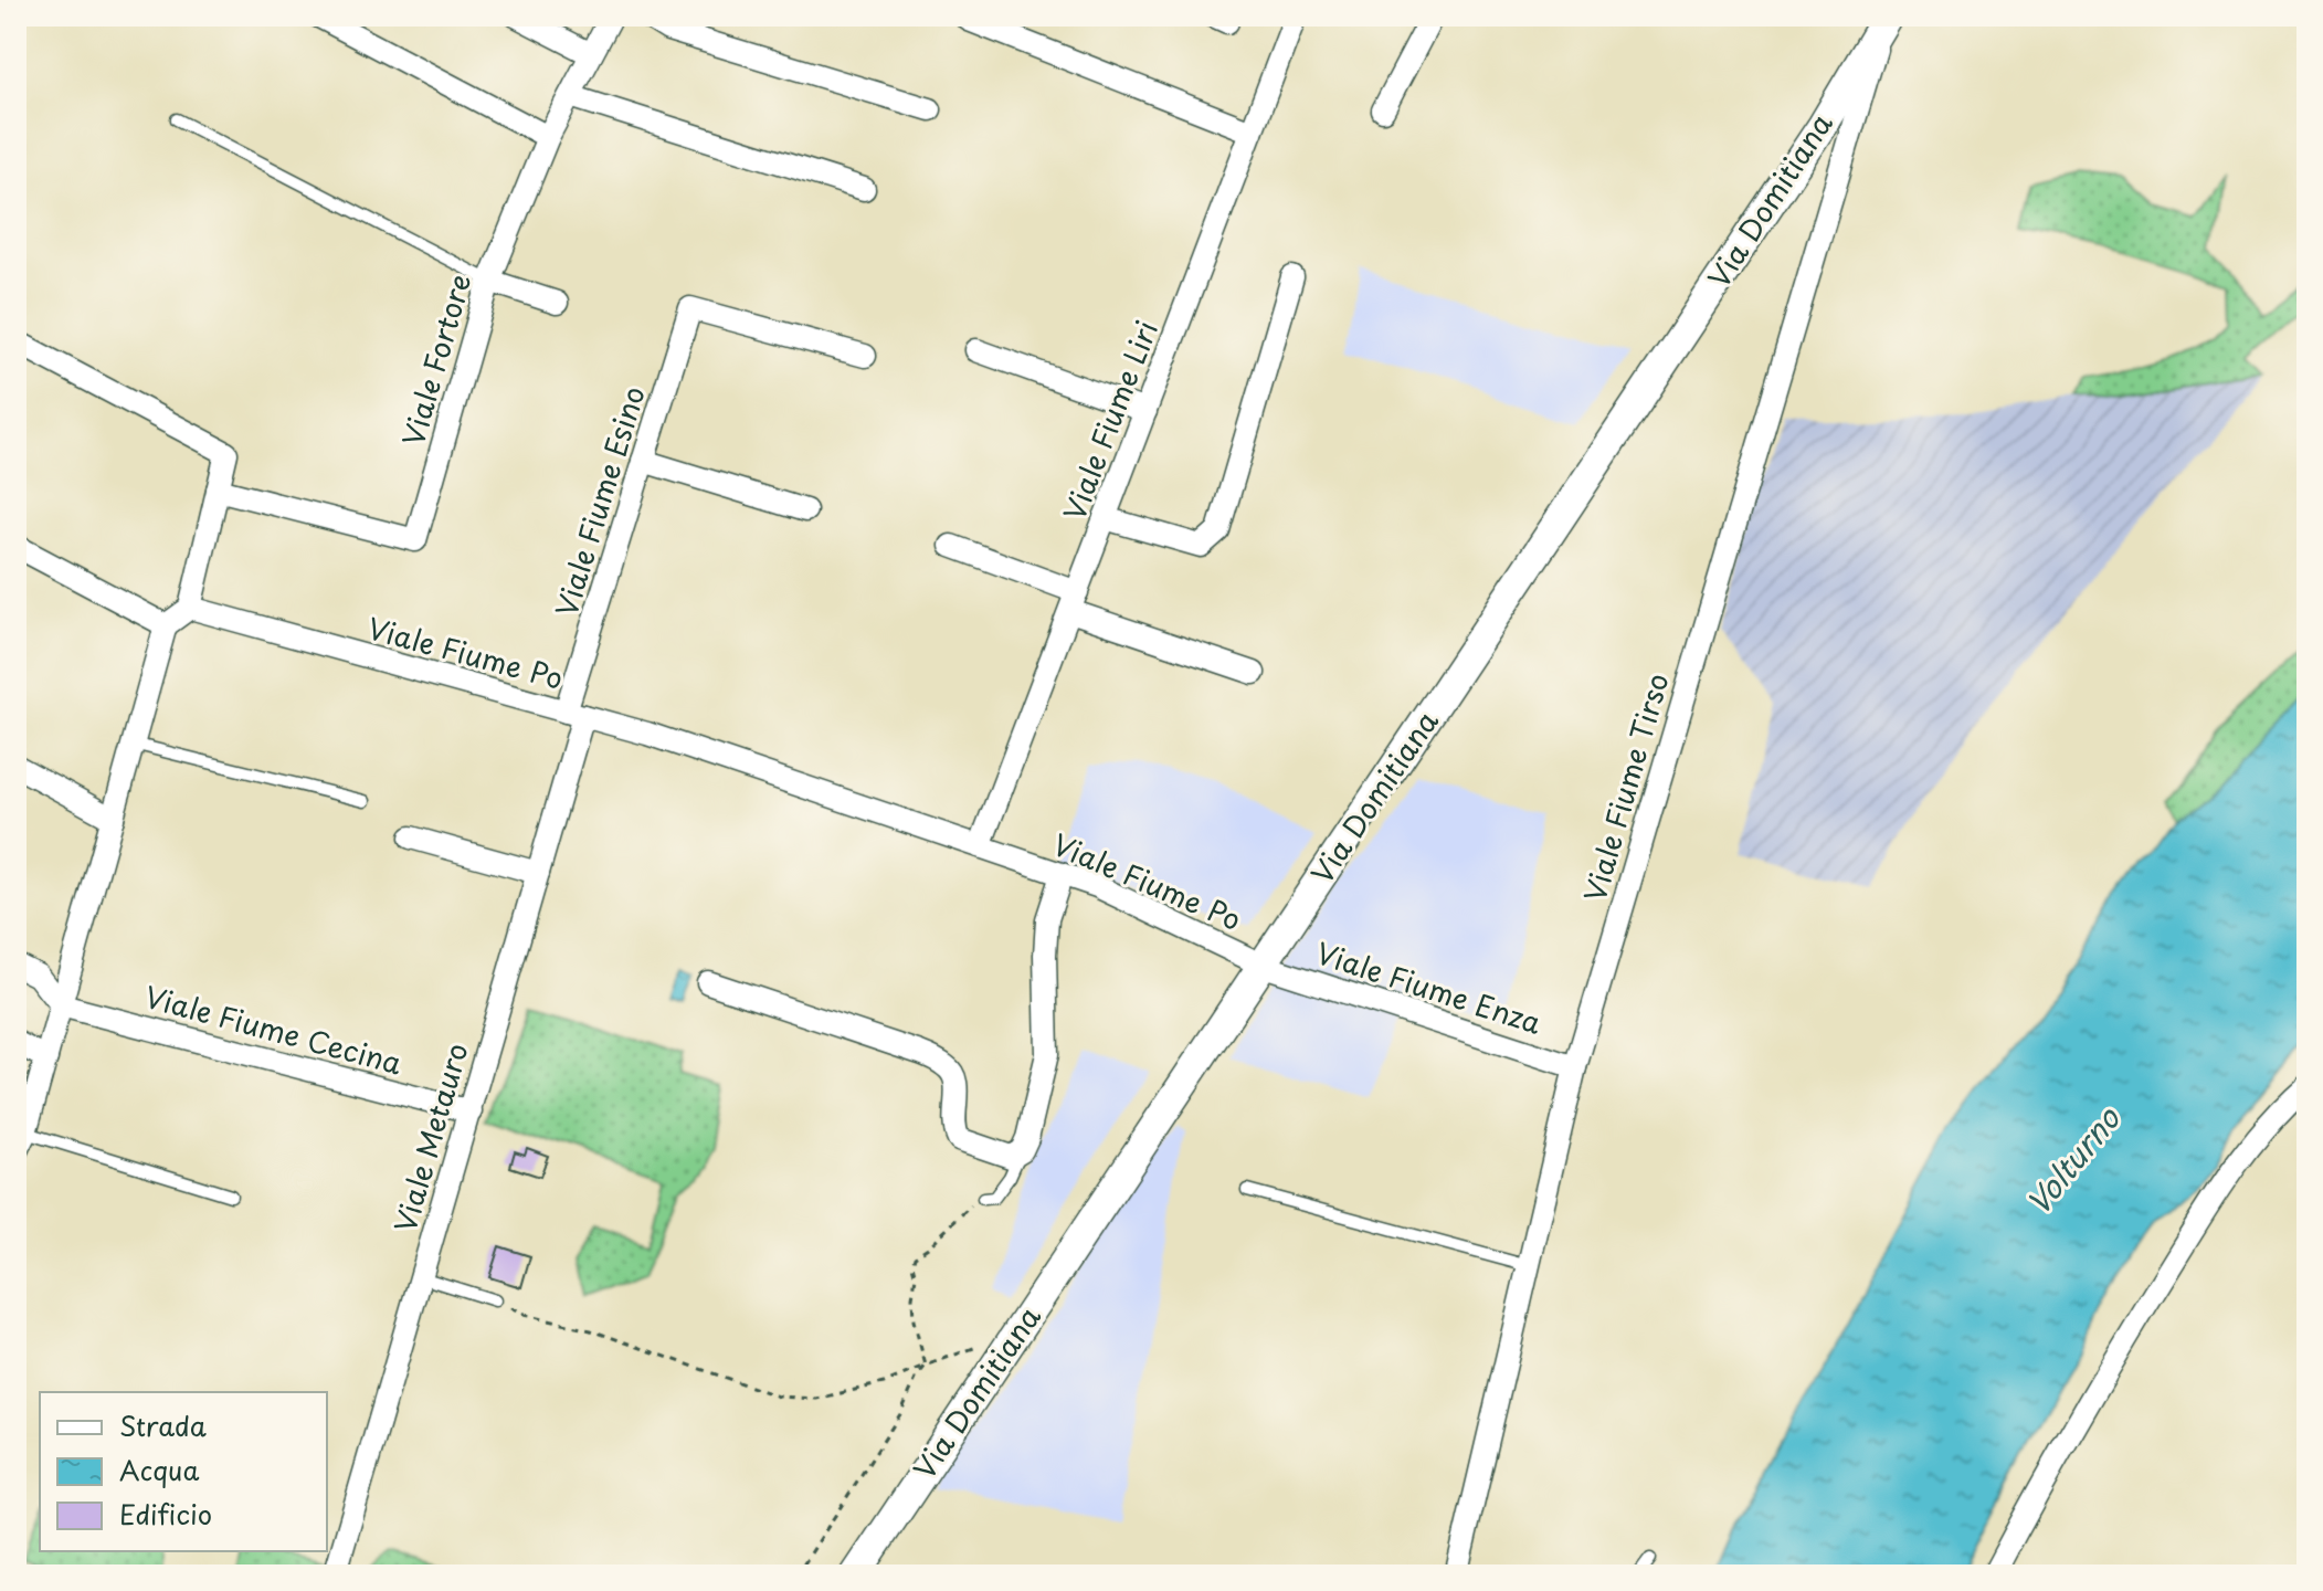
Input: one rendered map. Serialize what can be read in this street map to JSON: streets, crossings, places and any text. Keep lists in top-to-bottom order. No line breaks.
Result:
{"streets":{"street":["Via Domitiana","Viale Fortore","Viale Fiume Liri","Viale Fiume Esino","Viale Fiume Po","Viale Fiume Tirso","Viale Fiume Enza","Viale Fiume Cecina","Viale Metauro"]},"crossings":[["Via Domitiana","Viale Fiume Po"],["Via Domitiana","Viale Fiume Tirso"],["Via Domitiana","Viale Fiume Enza"],["Viale Fiume Liri","Viale Fiume Po"],["Viale Fiume Esino","Viale Fiume Po"],["Viale Fiume Esino","Viale Metauro"],["Viale Fiume Po","Viale Fiume Enza"],["Viale Fiume Po","Viale Metauro"],["Viale Fiume Tirso","Viale Fiume Enza"],["Viale Fiume Cecina","Viale Metauro"]],"water":["Volturno"],"legend":["Strada","Acqua","Edificio"]}
